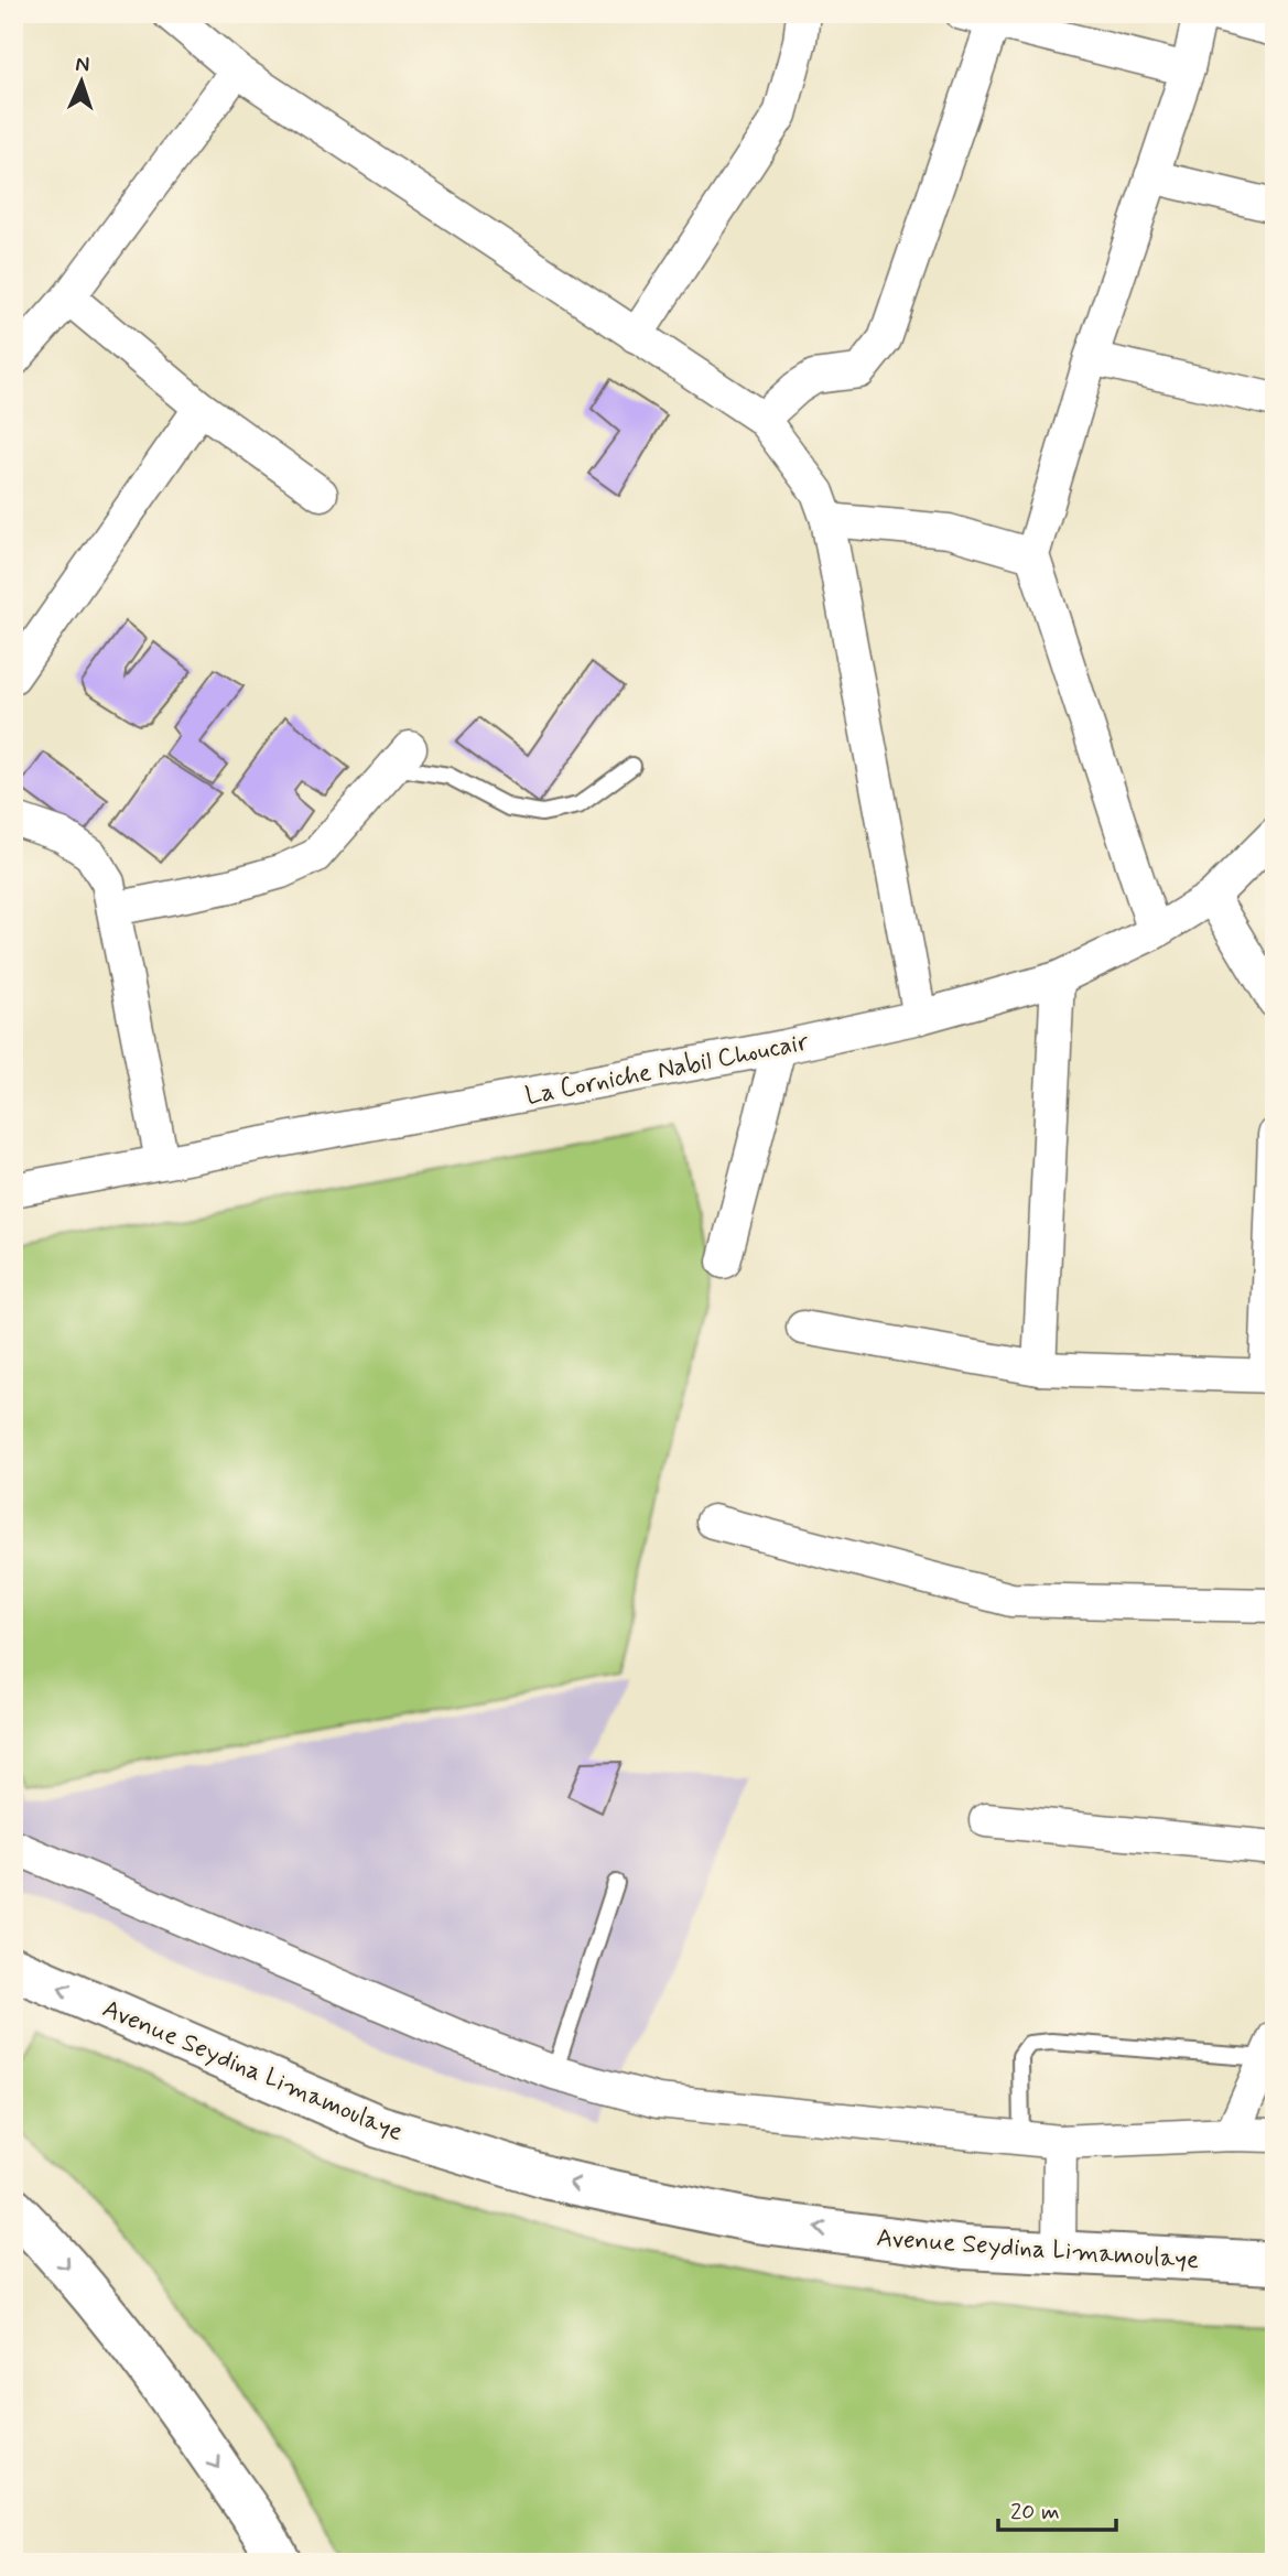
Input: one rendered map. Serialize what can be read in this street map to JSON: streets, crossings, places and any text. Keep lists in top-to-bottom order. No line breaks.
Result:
{"streets":{"highway":["Avenue Seydina Limamoulaye"],"street":["La Corniche Nabil Choucair"]},"one_way":["Avenue Seydina Limamoulaye"],"scale_bar":"20 m","north":"top"}
